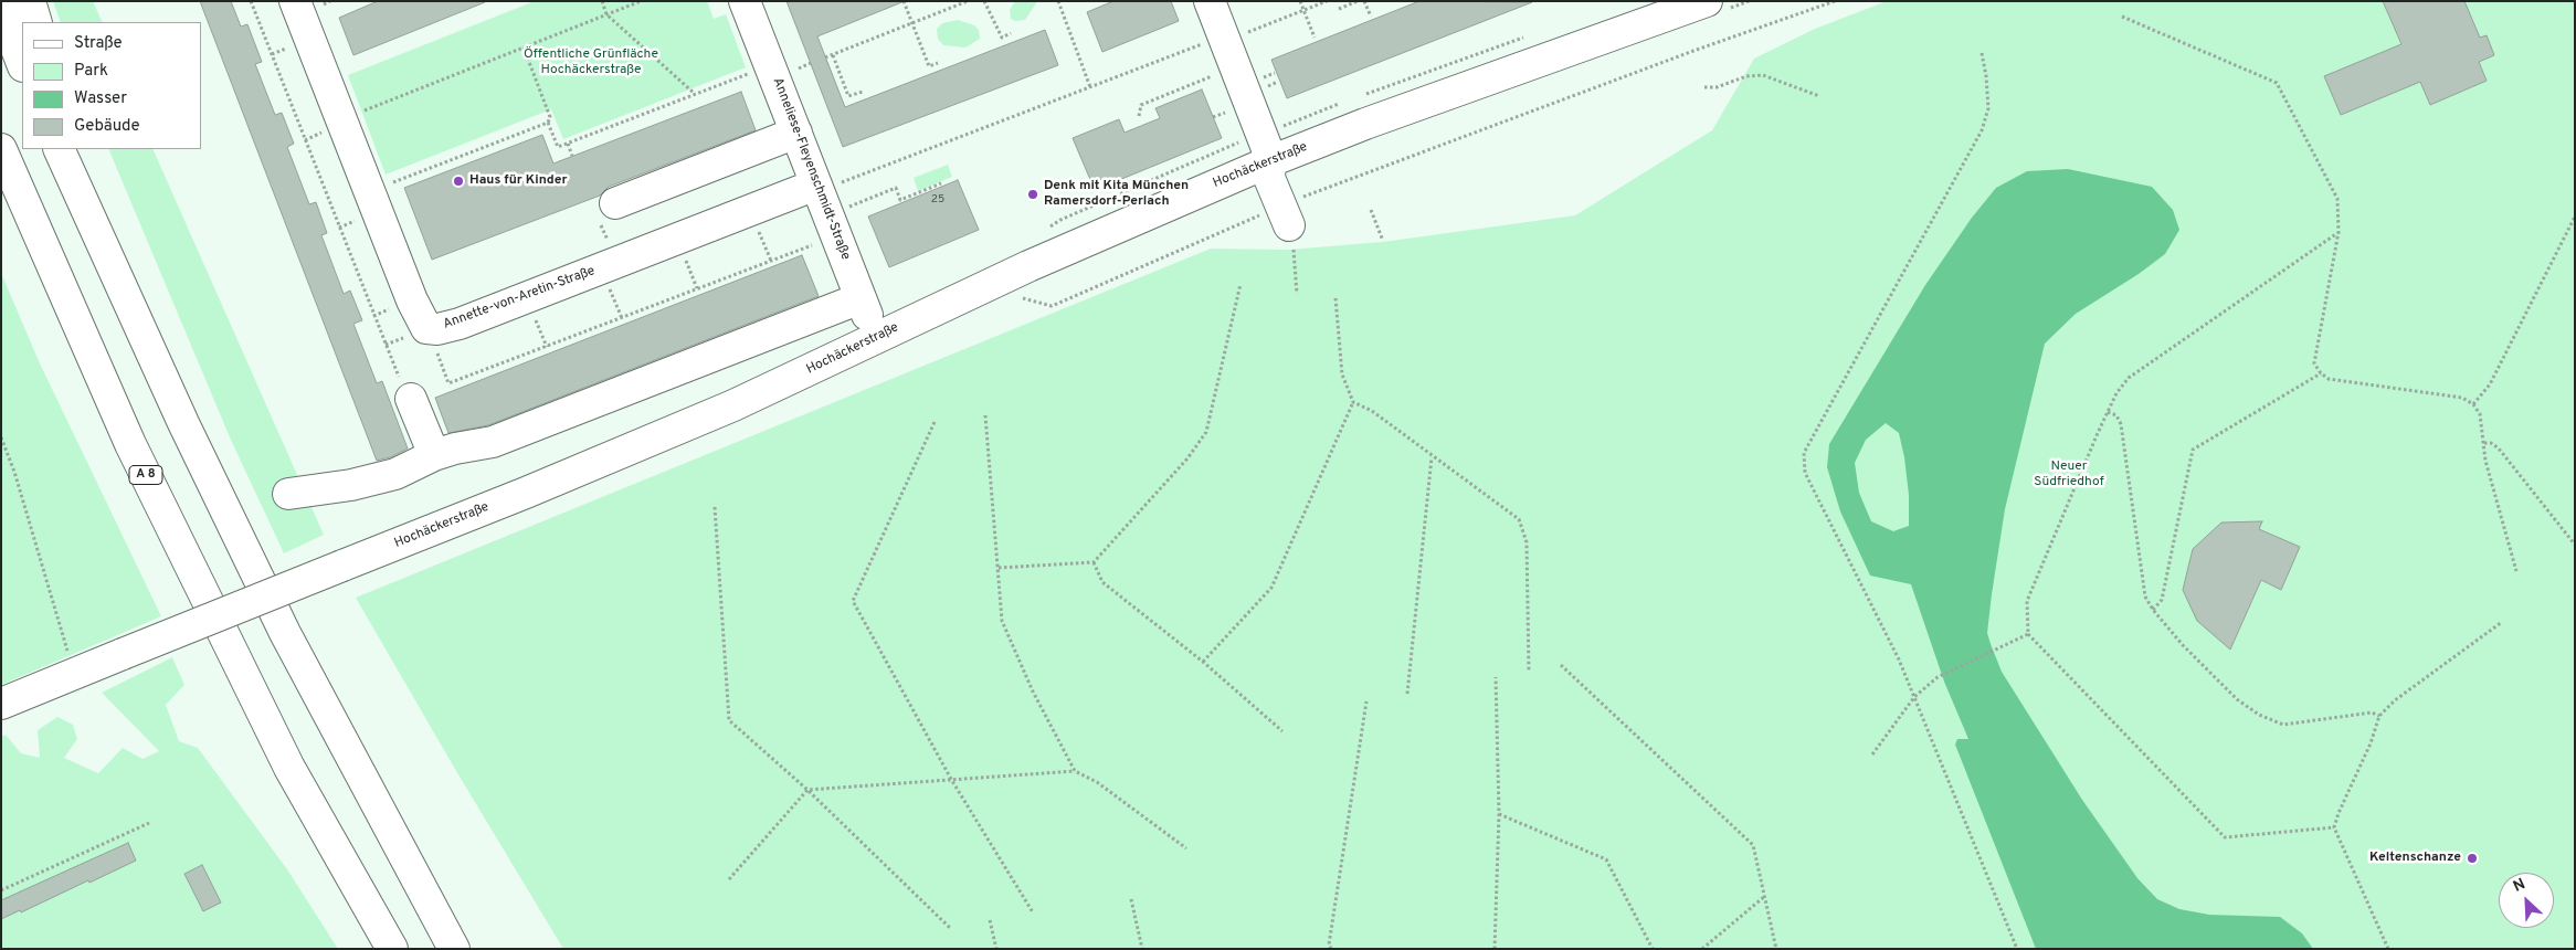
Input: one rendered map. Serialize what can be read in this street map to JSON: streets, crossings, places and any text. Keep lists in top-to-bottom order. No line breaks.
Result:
{"streets":{"main road":["Hochäckerstraße","Anneliese-Fleyenschmidt-Straße","Annette-von-Aretin-Straße","A 8"]},"crossings":[["Hochäckerstraße","Anneliese-Fleyenschmidt-Straße"],["Anneliese-Fleyenschmidt-Straße","Annette-von-Aretin-Straße"]],"parks":["Öffentliche Grünfläche Hochäckerstraße","Neuer Südfriedhof"],"places":["Haus für Kinder","Denk mit Kita München Ramersdorf-Perlach","Keltenschanze"],"house_numbers":["25"],"legend":["Straße","Park","Wasser","Gebäude"],"north":"top left"}
